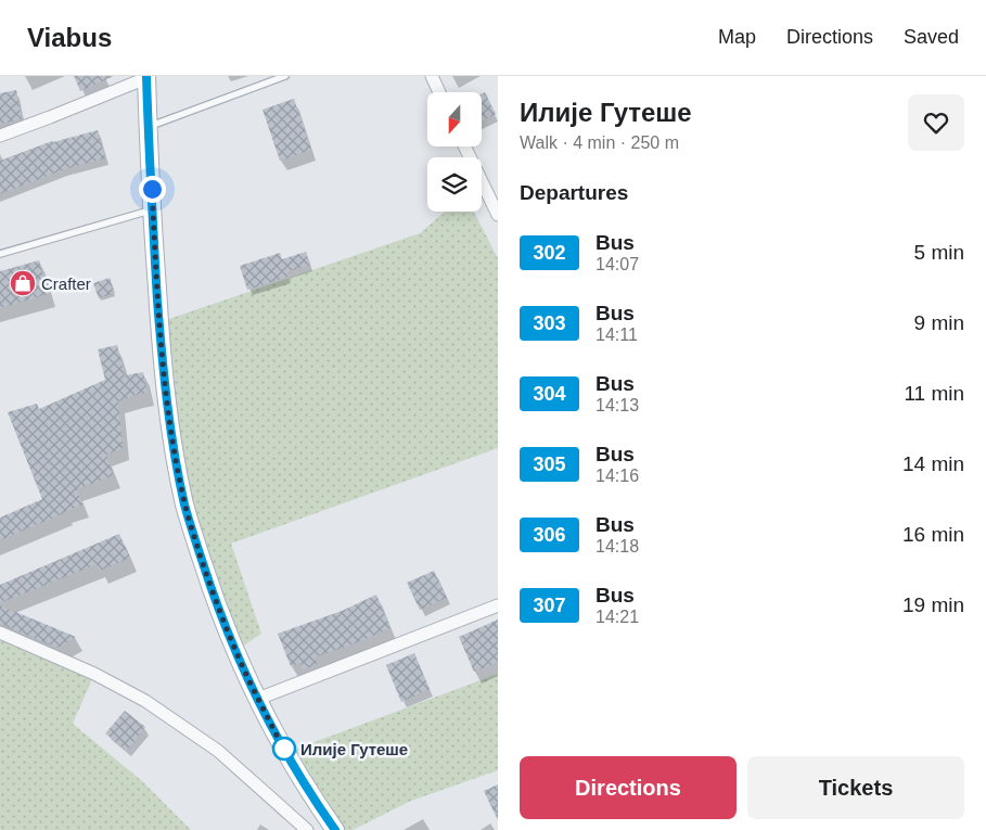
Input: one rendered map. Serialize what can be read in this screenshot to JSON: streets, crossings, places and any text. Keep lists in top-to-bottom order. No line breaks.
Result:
{"places":{"shop":["Crafter"],"other":["Илије Гутеше"]},"lines":["bus line 302"],"north":"bottom","page":{"header":"Viabus","nav":["Map","Directions","Saved"],"heading":[["Илије Гутеше","Walk · 4 min · 250 m"],"Departures"],"list":[{"mark":"302","name":"Bus","note":"14:07","value":"5 min"},{"mark":"303","name":"Bus","note":"14:11","value":"9 min"},{"mark":"304","name":"Bus","note":"14:13","value":"11 min"},{"mark":"305","name":"Bus","note":"14:16","value":"14 min"},{"mark":"306","name":"Bus","note":"14:18","value":"16 min"},{"mark":"307","name":"Bus","note":"14:21","value":"19 min"}],"buttons":["Directions","Tickets"]}}
